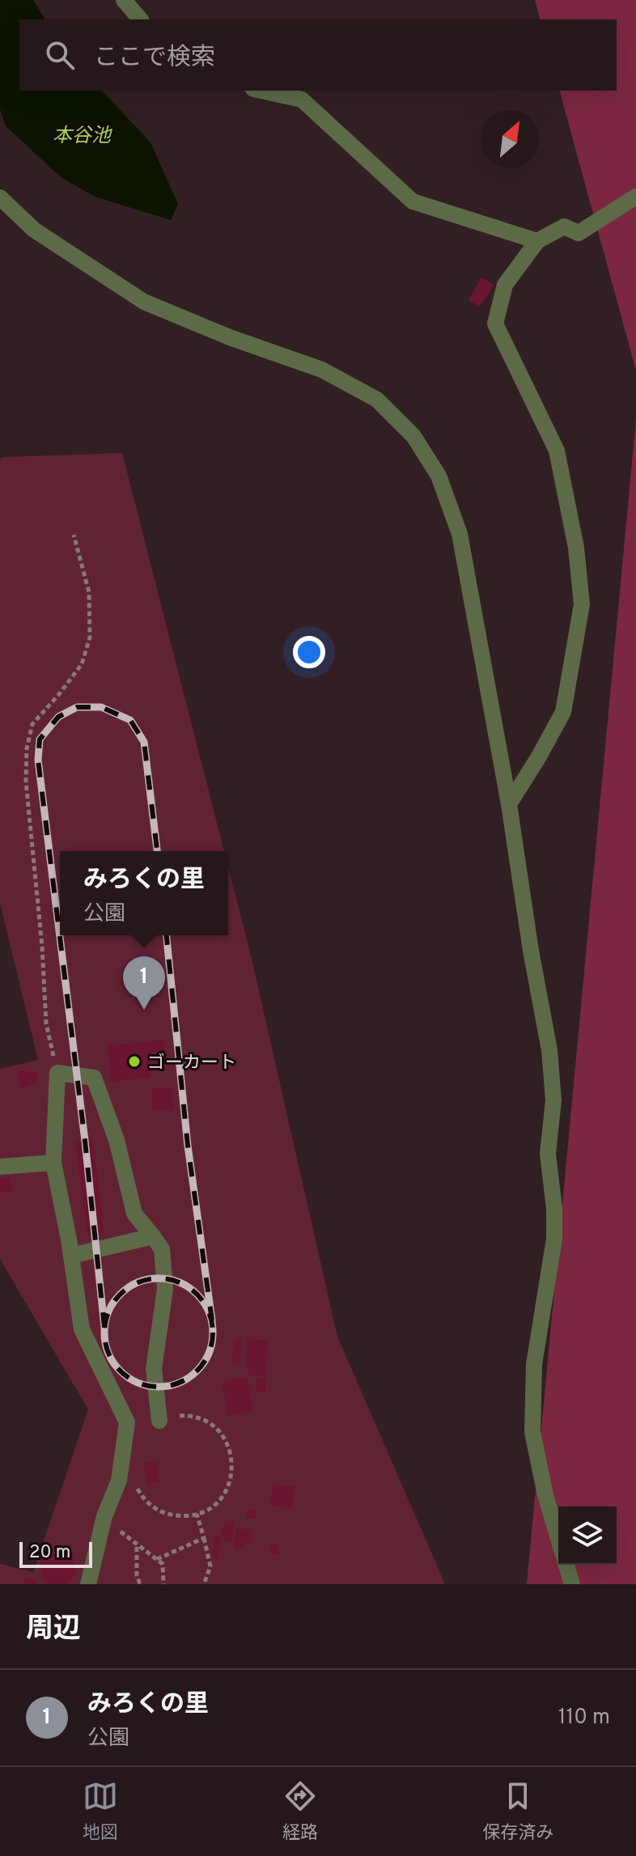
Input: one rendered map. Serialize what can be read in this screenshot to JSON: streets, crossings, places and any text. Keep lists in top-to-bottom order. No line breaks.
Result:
{"water":["本谷池"],"places":["ゴーカート"],"scale_bar":"20 m","north":"top right","page":{"search":"ここで検索","popup":["みろくの里","公園"],"pins":"1","scale":"20 m","heading":"周辺","list":[{"mark":"1","name":"みろくの里","note":"公園","value":"110 m"}],"nav":["地図","経路","保存済み"]}}
